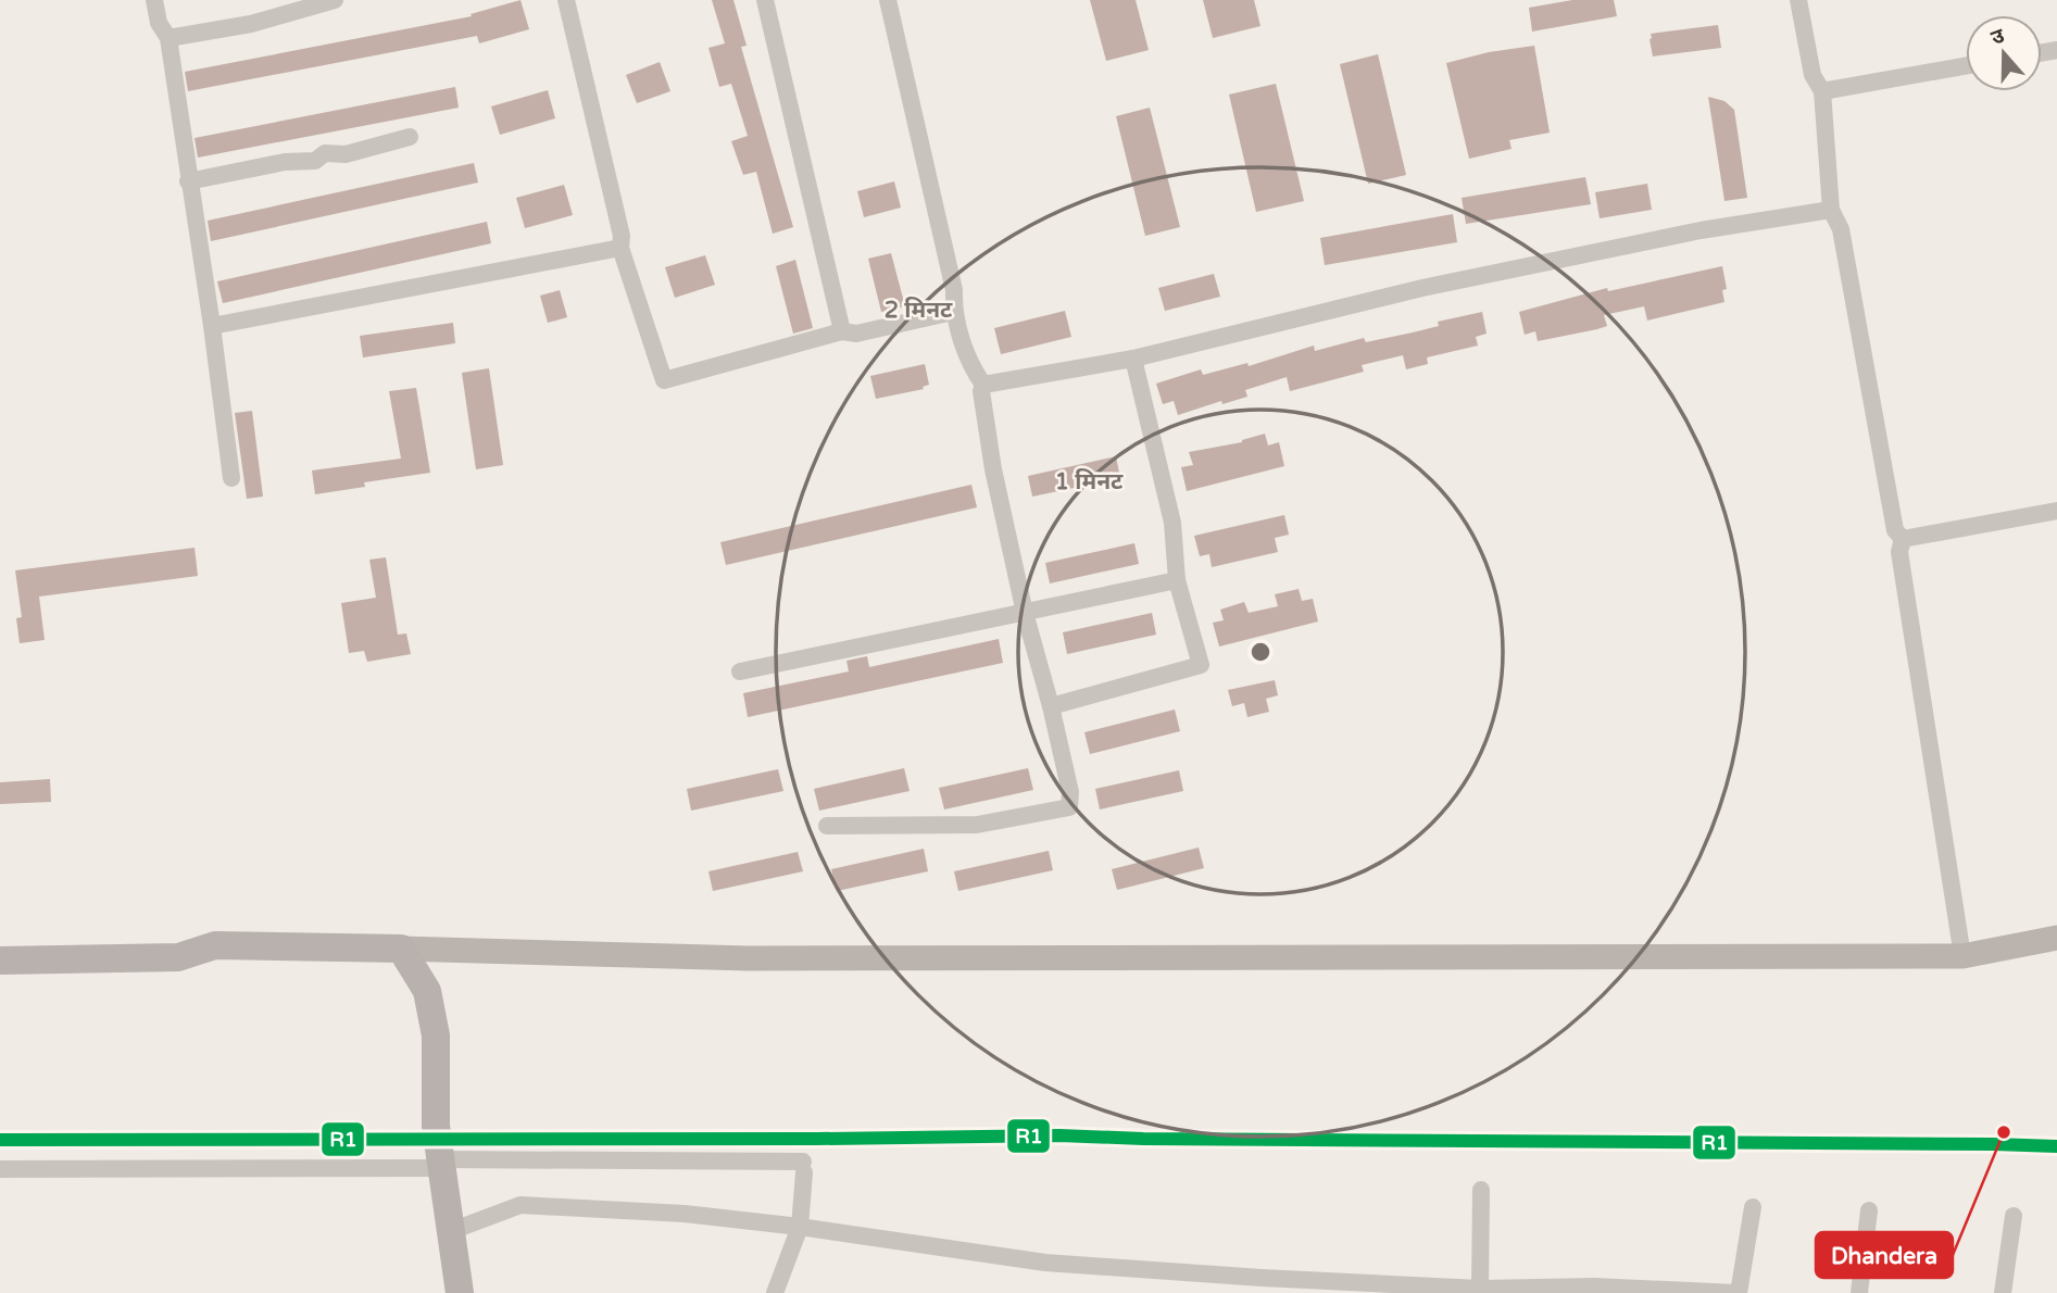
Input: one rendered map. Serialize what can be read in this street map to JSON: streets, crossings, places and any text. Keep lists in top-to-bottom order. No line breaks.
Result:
{"places":["Dhandera"],"lines":["transit line R1"],"north":"top","rings":["2 मिनट","1 मिनट"]}
